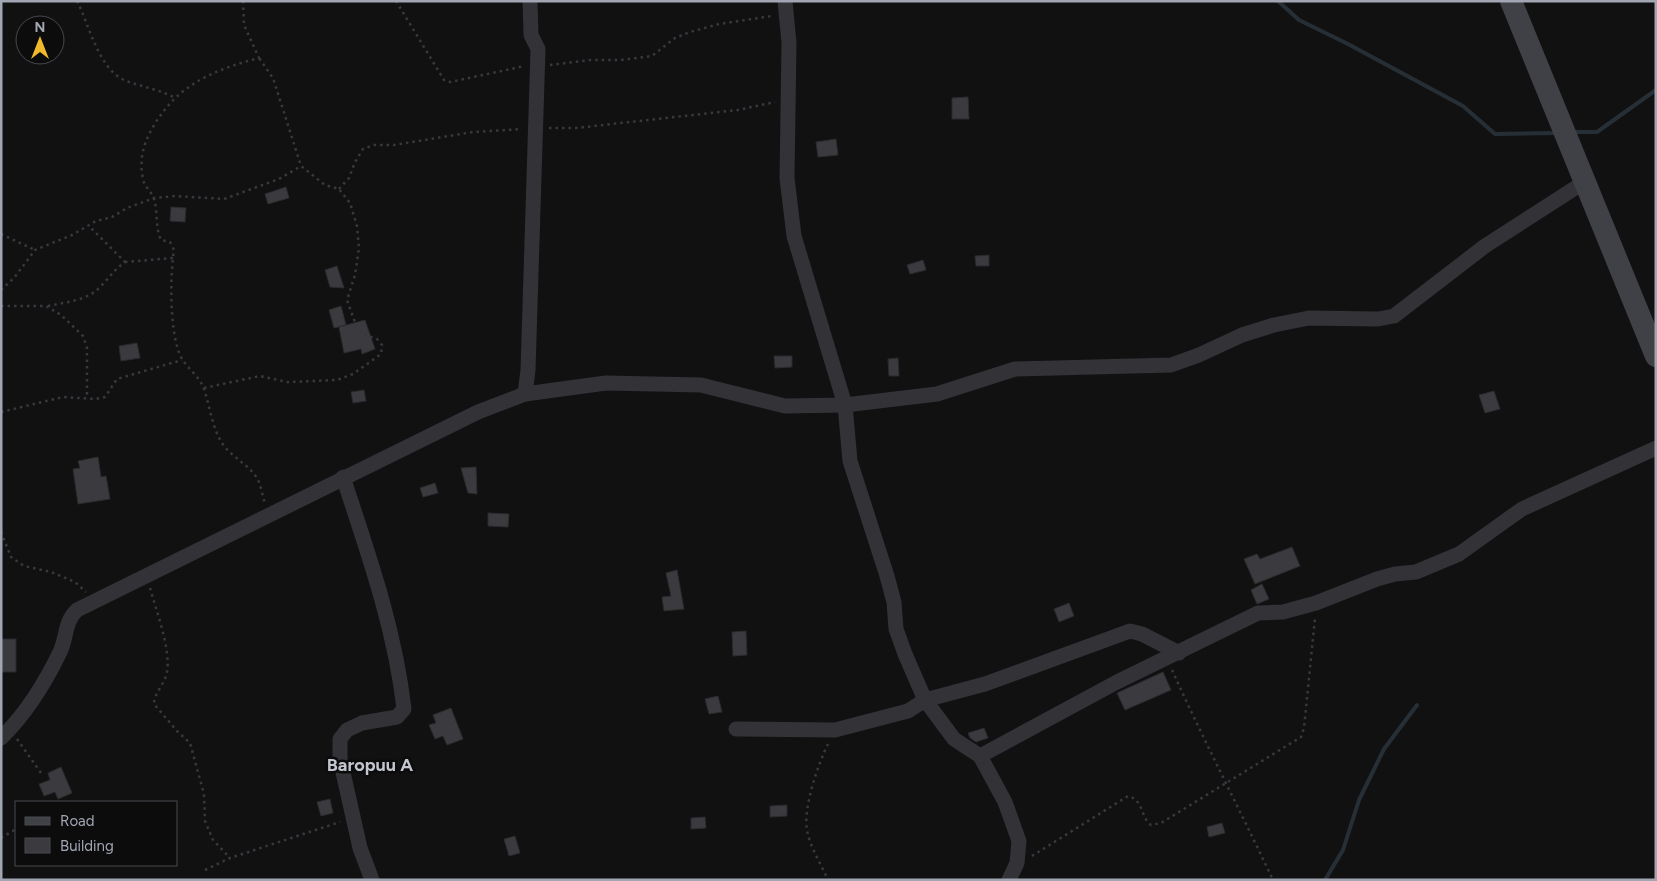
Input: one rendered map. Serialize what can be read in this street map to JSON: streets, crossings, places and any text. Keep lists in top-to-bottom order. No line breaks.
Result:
{"districts":["Baropuu A"],"legend":["Road","Building"],"north":"top"}
